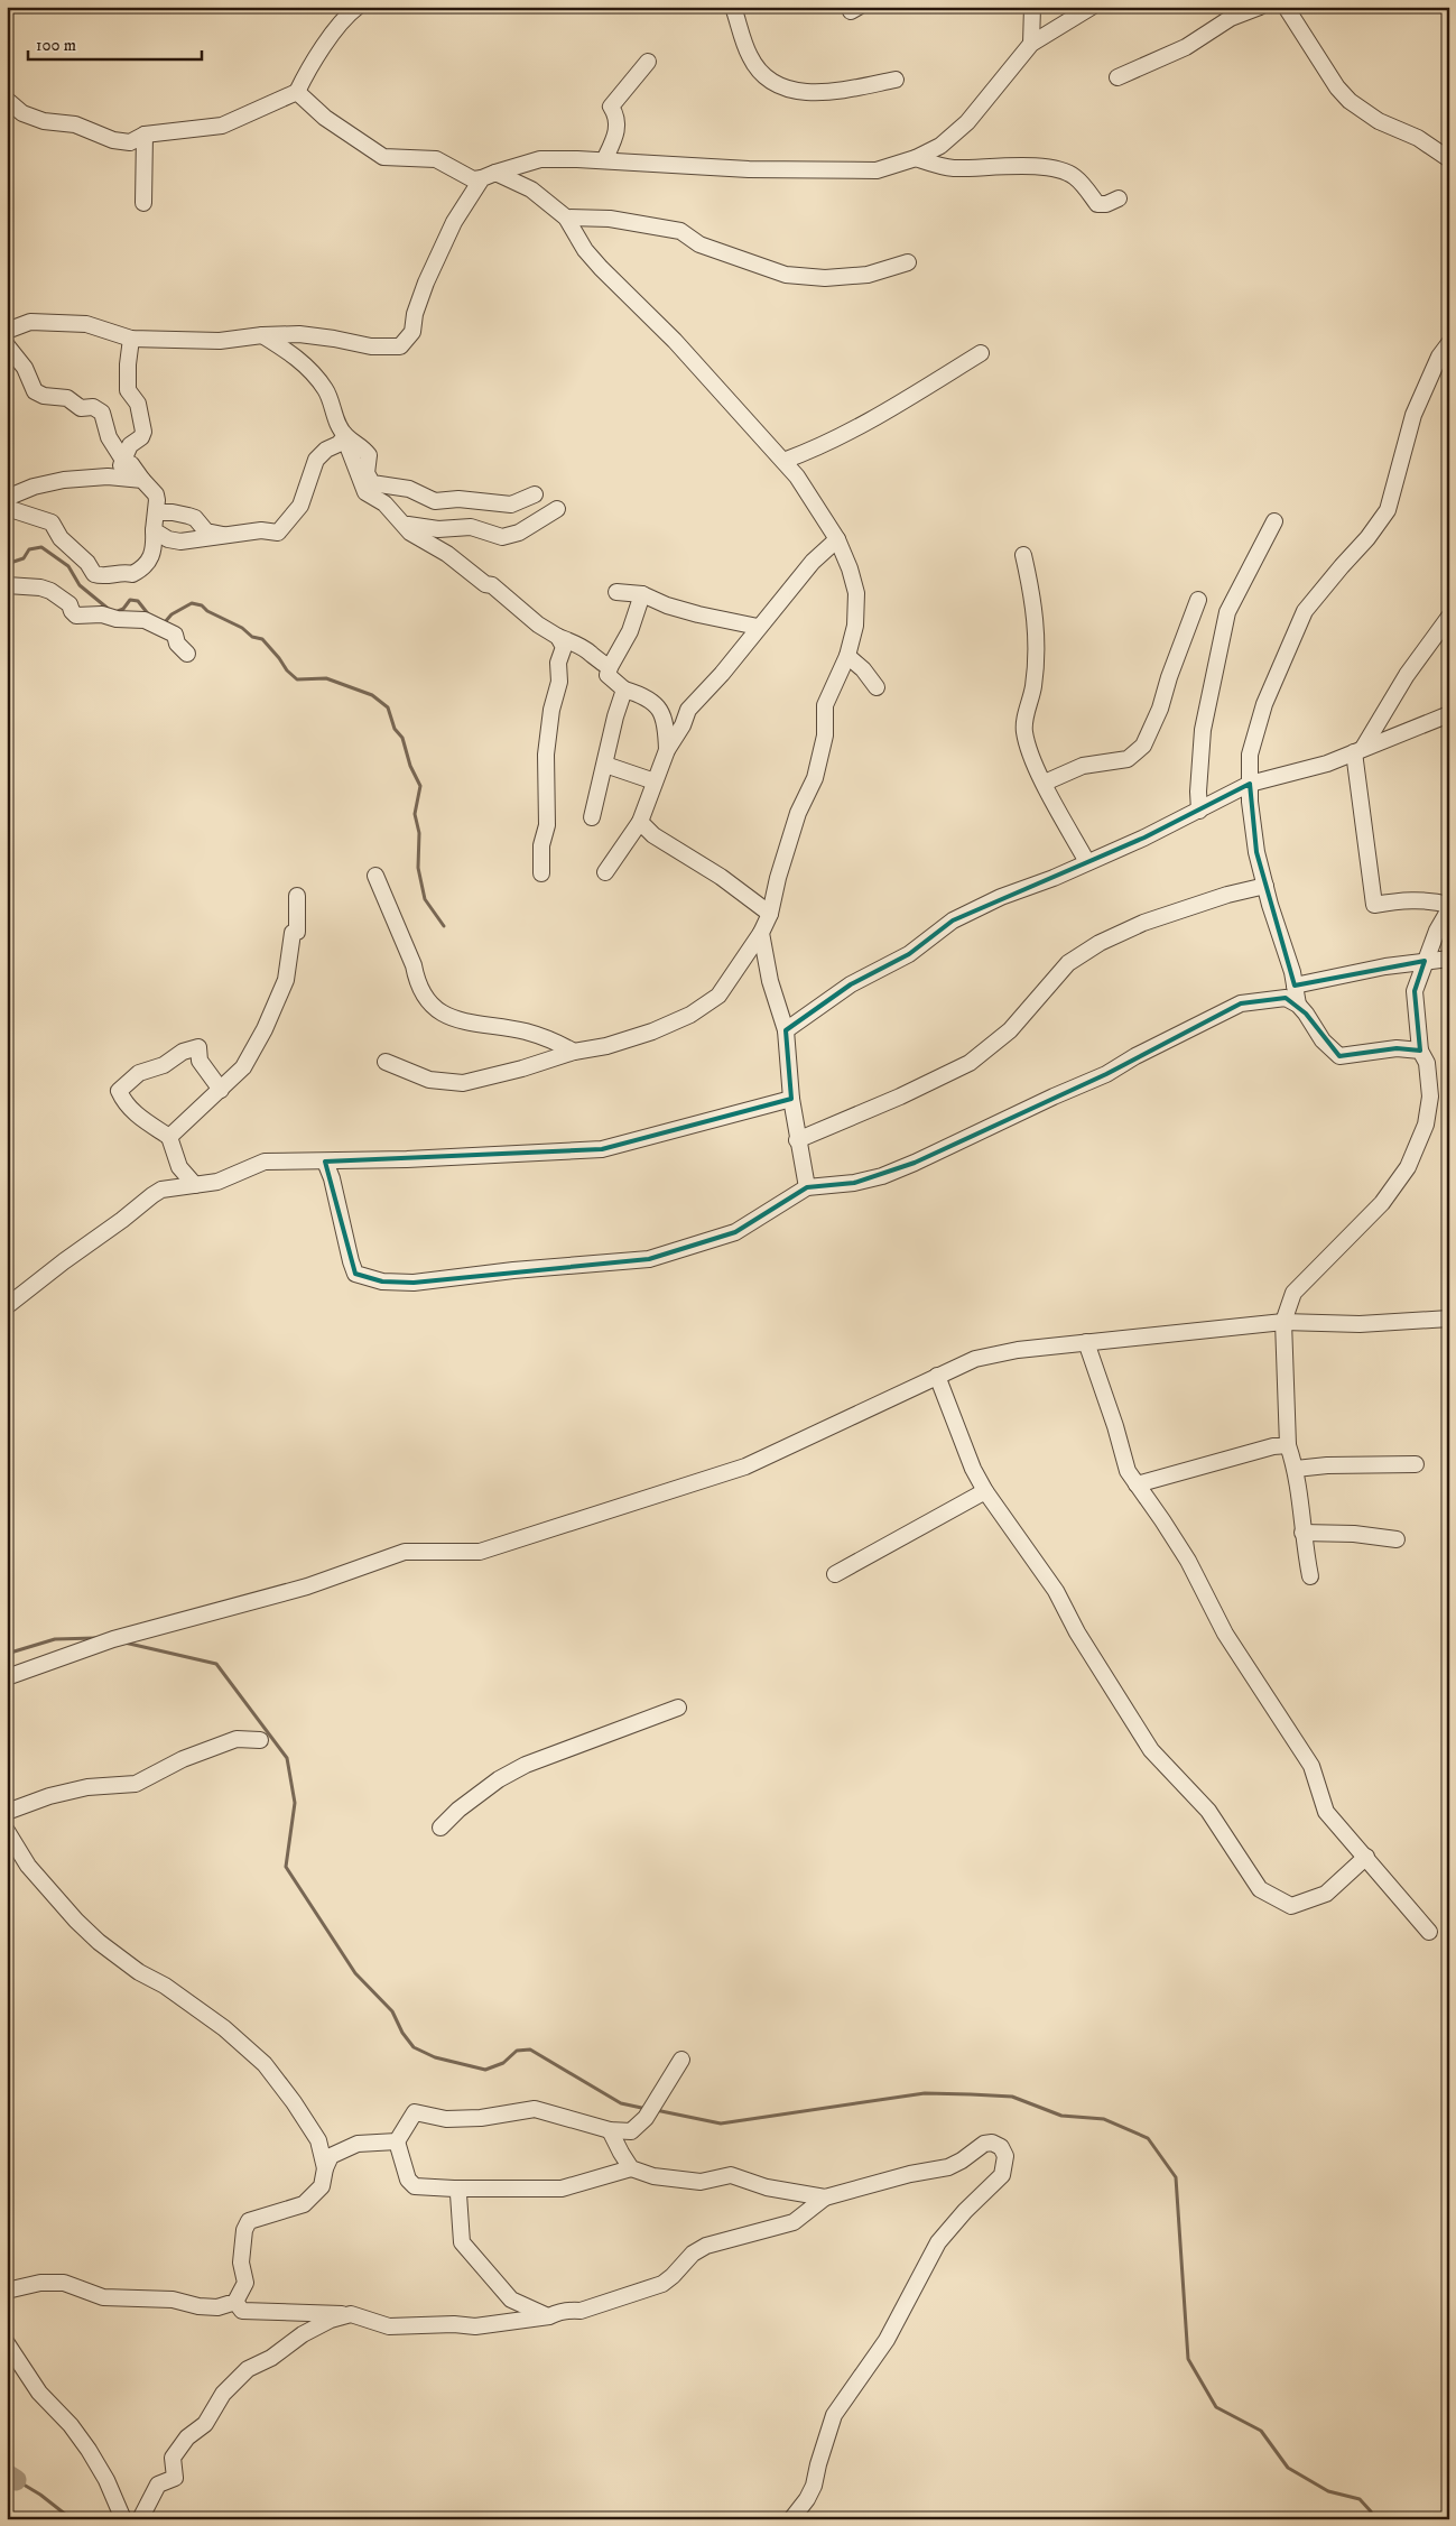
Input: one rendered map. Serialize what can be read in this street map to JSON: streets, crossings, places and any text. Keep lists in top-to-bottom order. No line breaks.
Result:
{"scale_bar":"100 m"}
